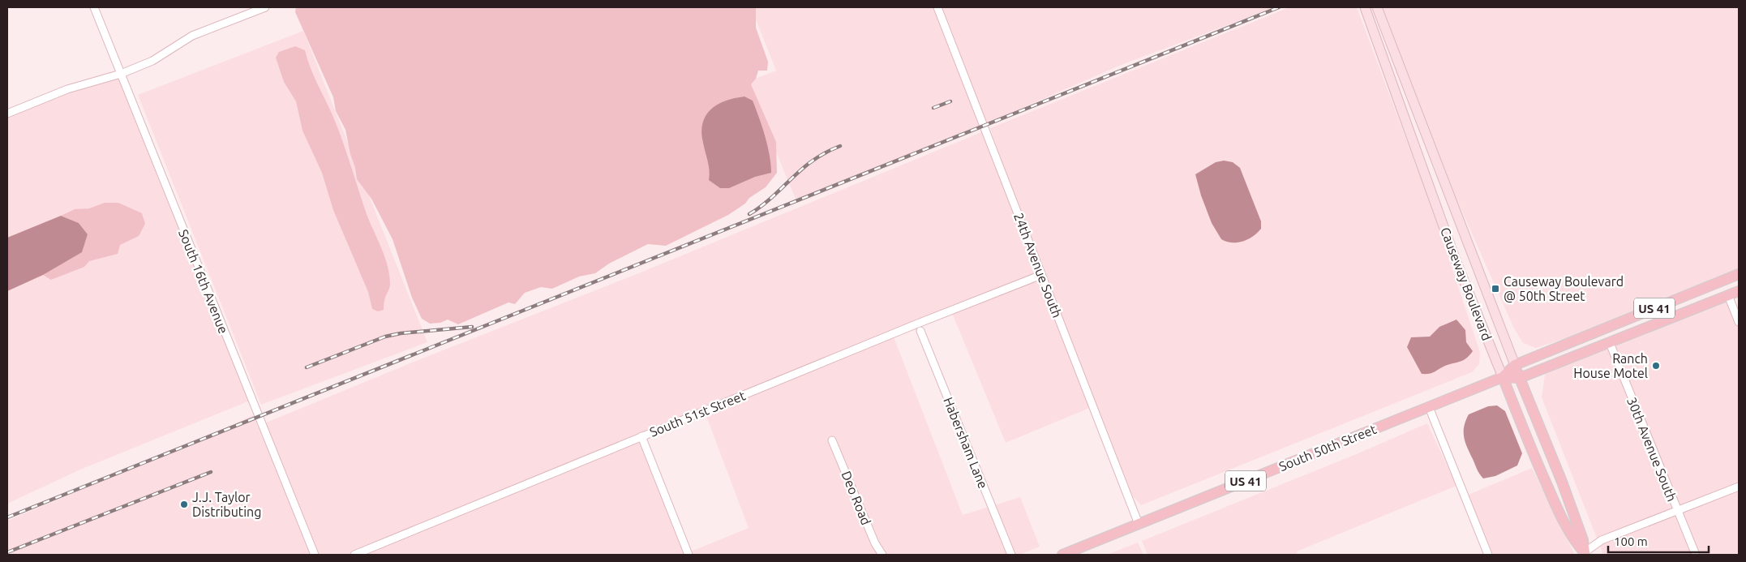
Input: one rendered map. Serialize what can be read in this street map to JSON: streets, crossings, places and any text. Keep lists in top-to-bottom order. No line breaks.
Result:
{"streets":{"main road":["Causeway Boulevard","US 41","South 50th Street"],"street":["24th Avenue South","South 16th Avenue","South 51st Street","Habersham Lane","30th Avenue South","Deo Road"]},"crossings":[["24th Avenue South","South 51st Street"],["24th Avenue South","South 50th Street"],["Causeway Boulevard","South 50th Street"],["South 50th Street","30th Avenue South"]],"places":{"transit":["Causeway Boulevard @ 50th Street"],"other":["Ranch House Motel","J.J. Taylor Distributing"]},"scale_bar":"100 m"}
